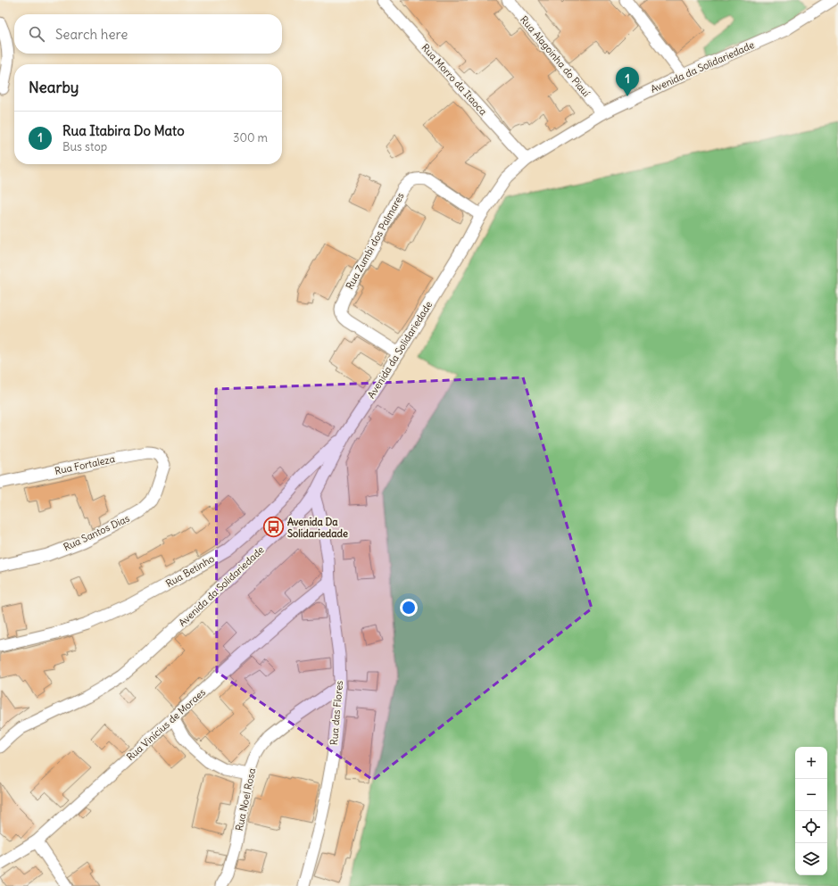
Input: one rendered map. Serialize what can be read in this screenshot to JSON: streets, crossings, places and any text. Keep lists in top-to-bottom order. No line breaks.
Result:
{"streets":{"street":["Rua Alagoinha do Piauí","Avenida da Solidariedade","Rua Morro da Itaoca","Rua Zumbi dos Palmares","Rua Fortaleza","Rua Santos Dias","Rua Betinho","Rua das Flores","Rua Vinícius de Moraes","Rua Noel Rosa"]},"crossings":[["Rua Alagoinha do Piauí","Avenida da Solidariedade"],["Avenida da Solidariedade","Rua Morro da Itaoca"],["Avenida da Solidariedade","Rua Zumbi dos Palmares"],["Avenida da Solidariedade","Rua Betinho"],["Avenida da Solidariedade","Rua das Flores"],["Rua Fortaleza","Rua Santos Dias"],["Rua das Flores","Rua Vinícius de Moraes"],["Rua das Flores","Rua Noel Rosa"]],"places":{"bus stop":["Avenida Da Solidariedade"]},"page":{"search":"Search here","heading":"Nearby","pins":"1","list":[{"mark":"1","name":"Rua Itabira Do Mato","note":"Bus stop","value":"300 m"}],"map_buttons":["+","−"]}}
